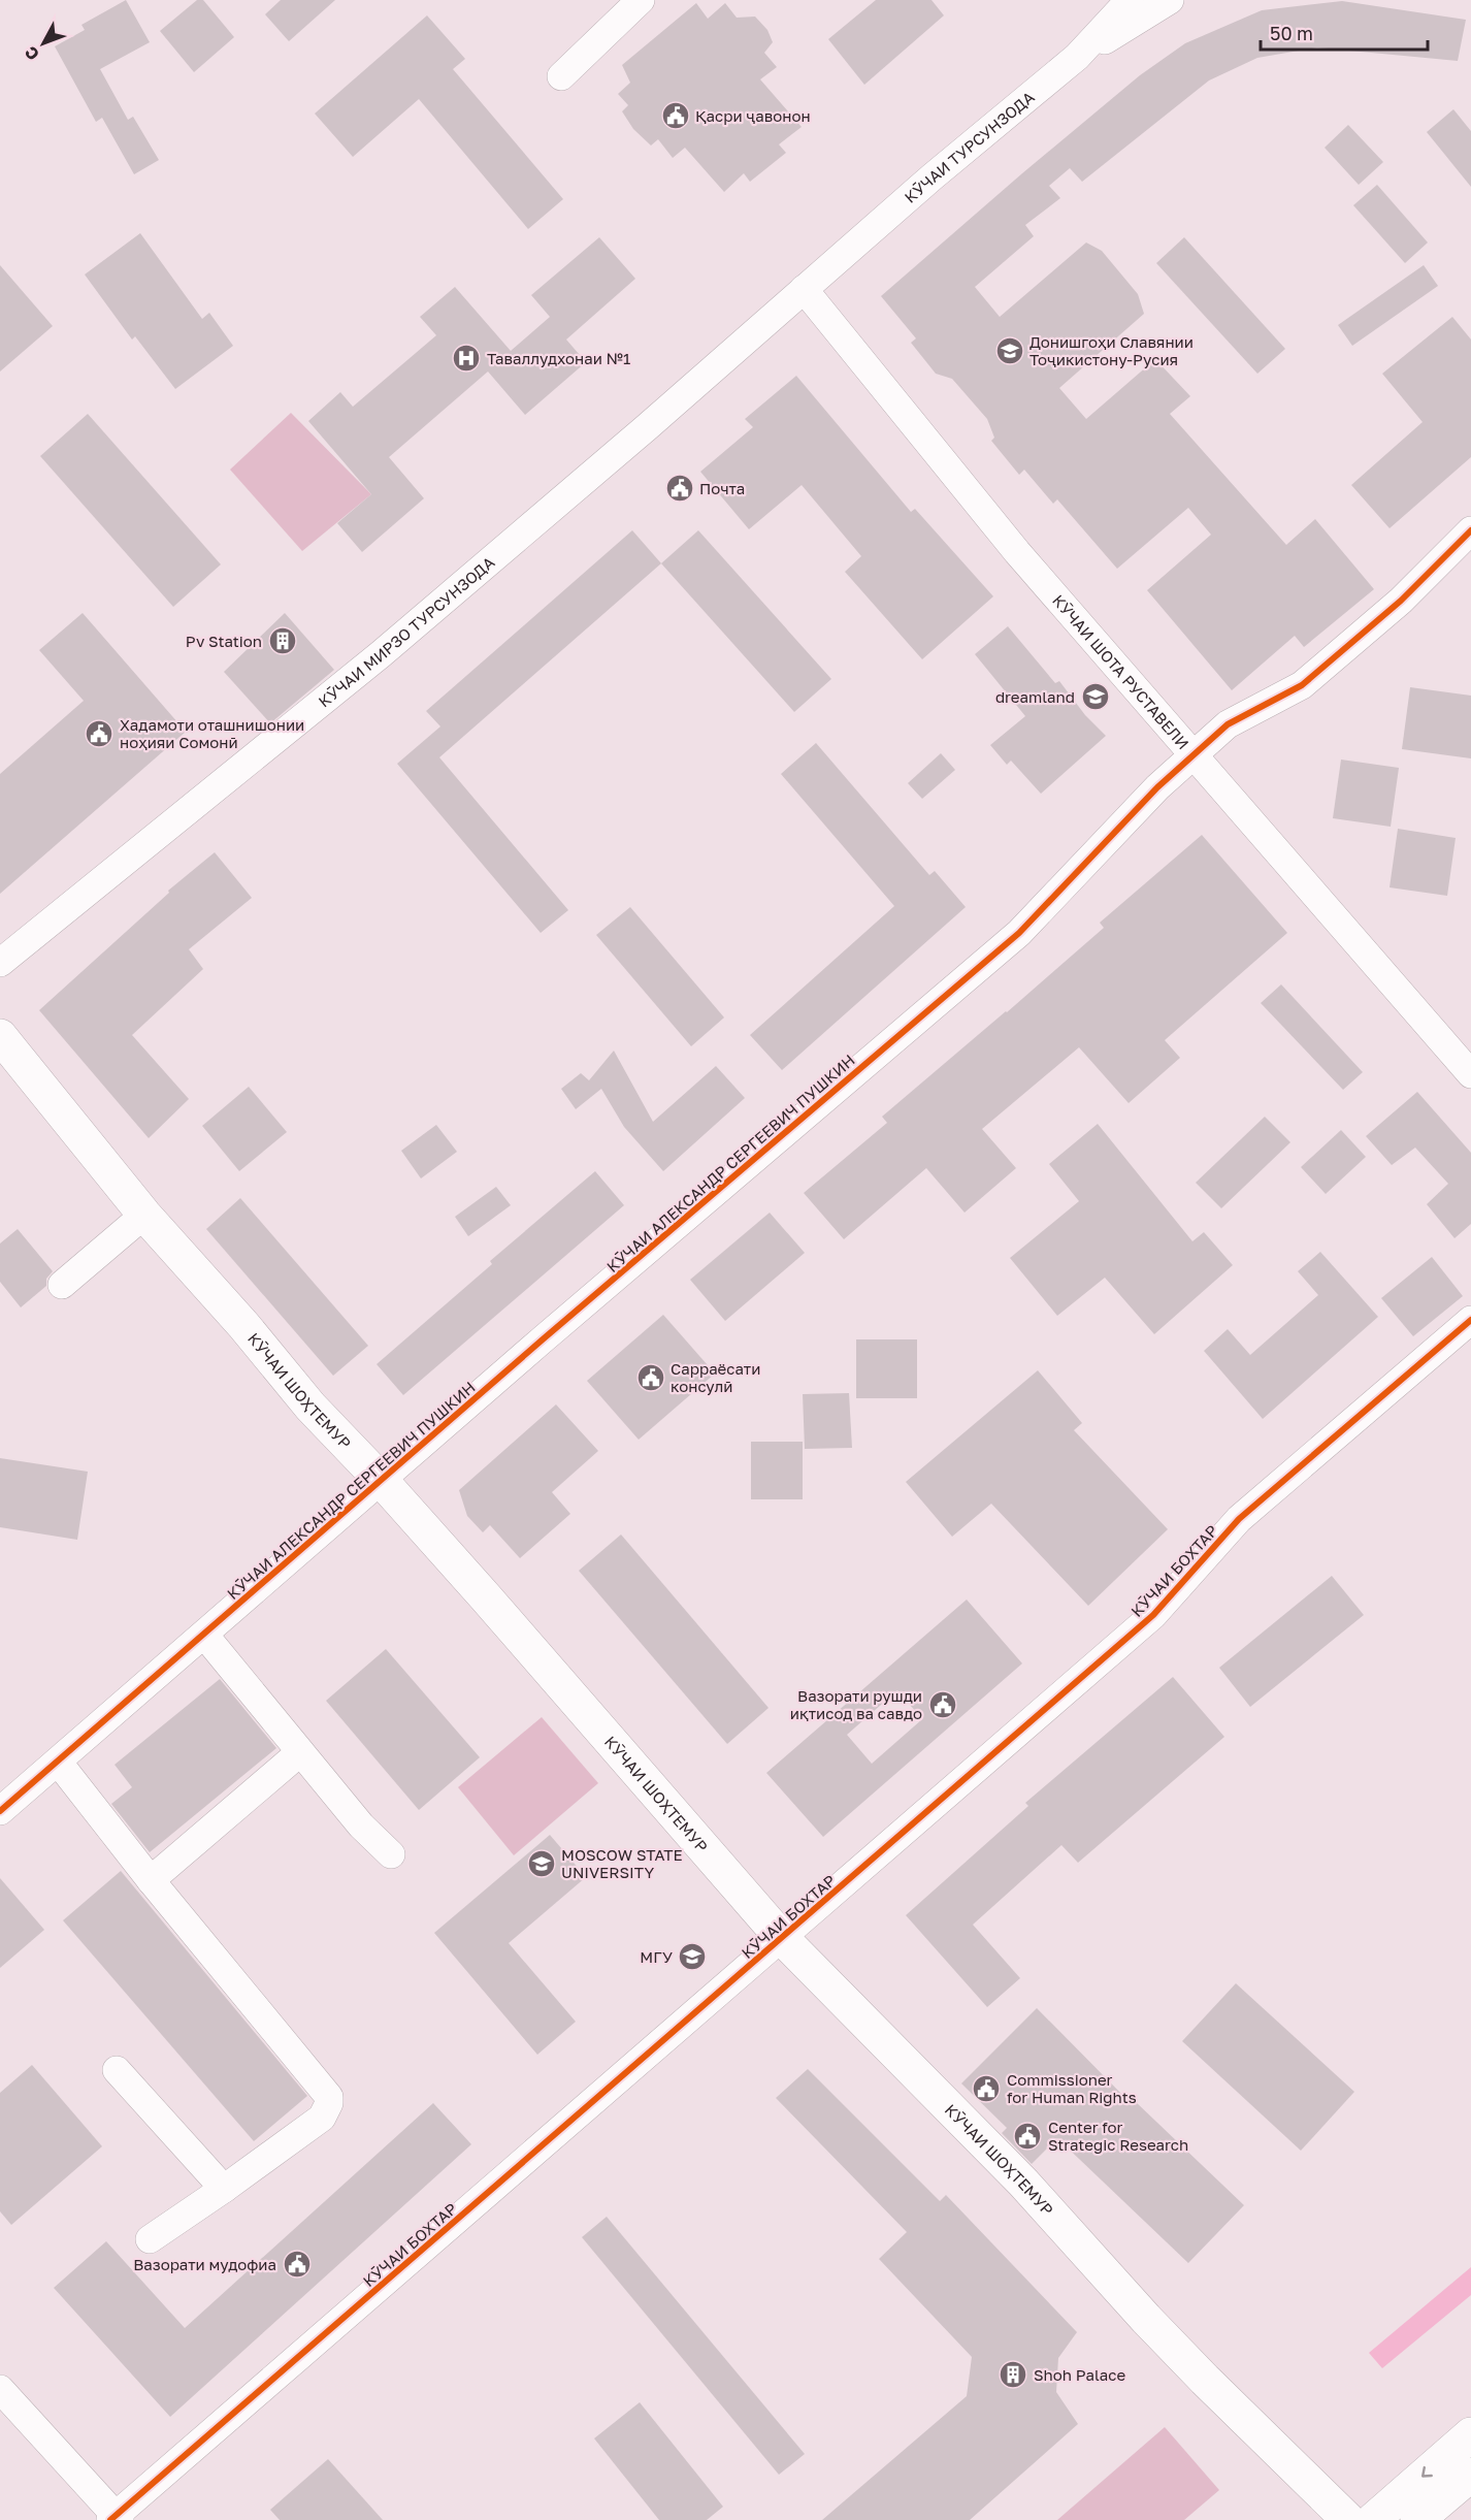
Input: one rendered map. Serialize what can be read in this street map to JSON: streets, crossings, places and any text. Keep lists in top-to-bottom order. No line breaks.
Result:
{"streets":{"main road":["КӮЧАИ ШОҲТЕМУР"],"street":["КӮЧАИ ТУРСУНЗОДА","КӮЧАИ МИРЗО ТУРСУНЗОДА","КӮЧАИ ШОТА РУСТАВЕЛИ","КӮЧАИ АЛЕКСАНДР СЕРГЕЕВИЧ ПУШКИН","КӮЧАИ БОХТАР"]},"crossings":[["КӮЧАИ ТУРСУНЗОДА","КӮЧАИ МИРЗО ТУРСУНЗОДА"],["КӮЧАИ ТУРСУНЗОДА","КӮЧАИ ШОТА РУСТАВЕЛИ"],["КӮЧАИ МИРЗО ТУРСУНЗОДА","КӮЧАИ ШОТА РУСТАВЕЛИ"],["КӮЧАИ ШОТА РУСТАВЕЛИ","КӮЧАИ АЛЕКСАНДР СЕРГЕЕВИЧ ПУШКИН"],["КӮЧАИ АЛЕКСАНДР СЕРГЕЕВИЧ ПУШКИН","КӮЧАИ ШОҲТЕМУР"],["КӮЧАИ ШОҲТЕМУР","КӮЧАИ БОХТАР"]],"places":{"public building":["Қасри ҷавонон","Почта","Хадамоти оташнишонии ноҳияи Сомонӣ","Сарраёсати консулӣ","Вазорати рушди иқтисод ва савдо","Commissioner for Human Rights","Center for Strategic Research","Вазорати мудофиа"],"school or university":["Донишгоҳи Славянии Тоҷикистону-Русия","dreamland","MOSCOW STATE UNIVERSITY","МГУ"],"hospital":["Таваллудхонаи №1"],"building":["Pv Station","Shoh Palace"]},"scale_bar":"50 m","north":"bottom left"}
